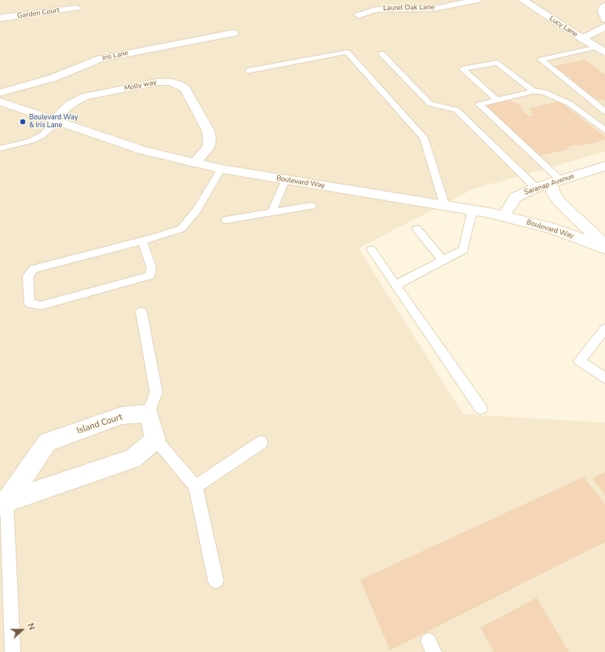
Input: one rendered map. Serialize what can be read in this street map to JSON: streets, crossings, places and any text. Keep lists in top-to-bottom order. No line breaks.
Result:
{"streets":{"street":["Laurel Oak Lane","Garden Court","Lucy Lane","Iris Lane","Molly way","Boulevard Way","Saranap Avenue","Island Court"]},"crossings":[["Molly way","Boulevard Way"],["Boulevard Way","Saranap Avenue"]],"places":["Boulevard Way & Iris Lane"],"north":"right"}
